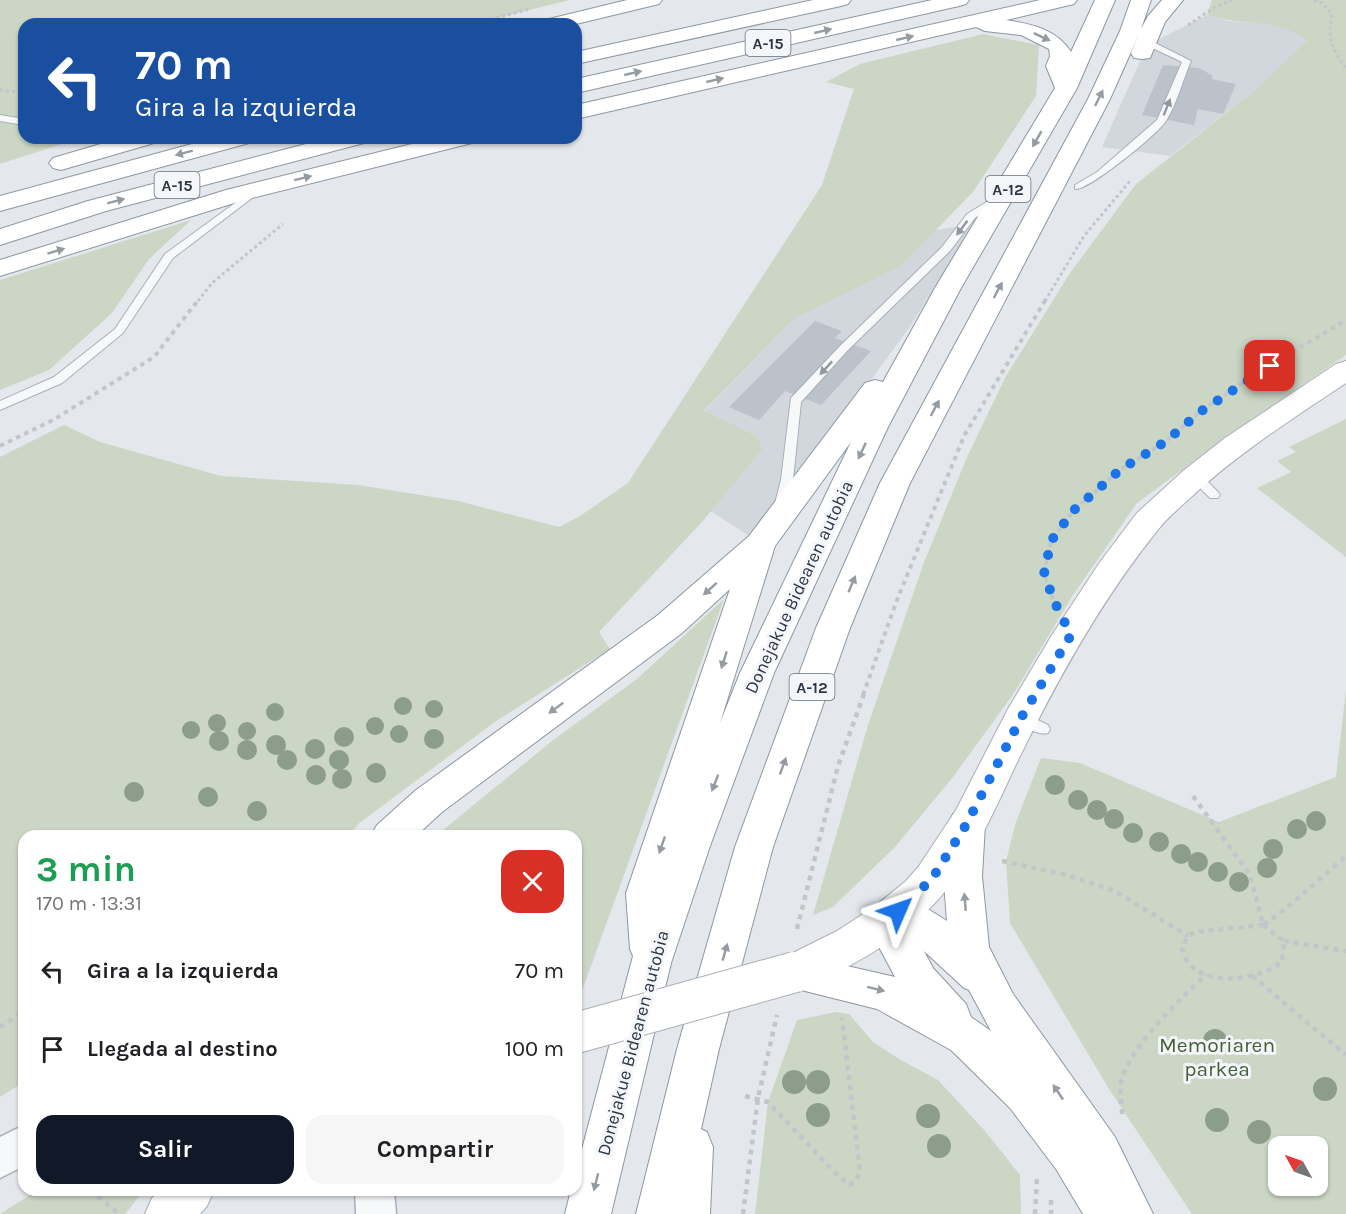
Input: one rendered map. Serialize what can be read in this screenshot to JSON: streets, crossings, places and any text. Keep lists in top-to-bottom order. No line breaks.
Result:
{"streets":{"main road":["A-15","A-12","Donejakue Bidearen autobia"]},"parks":["Memoriaren parkea"],"north":"top left","page":{"turn":["70 m","Gira a la izquierda"],"heading":["3 min","170 m · 13:31"],"list":[{"name":"Gira a la izquierda","value":"70 m"},{"name":"Llegada al destino","value":"100 m"}],"buttons":["Salir","Compartir"]}}
